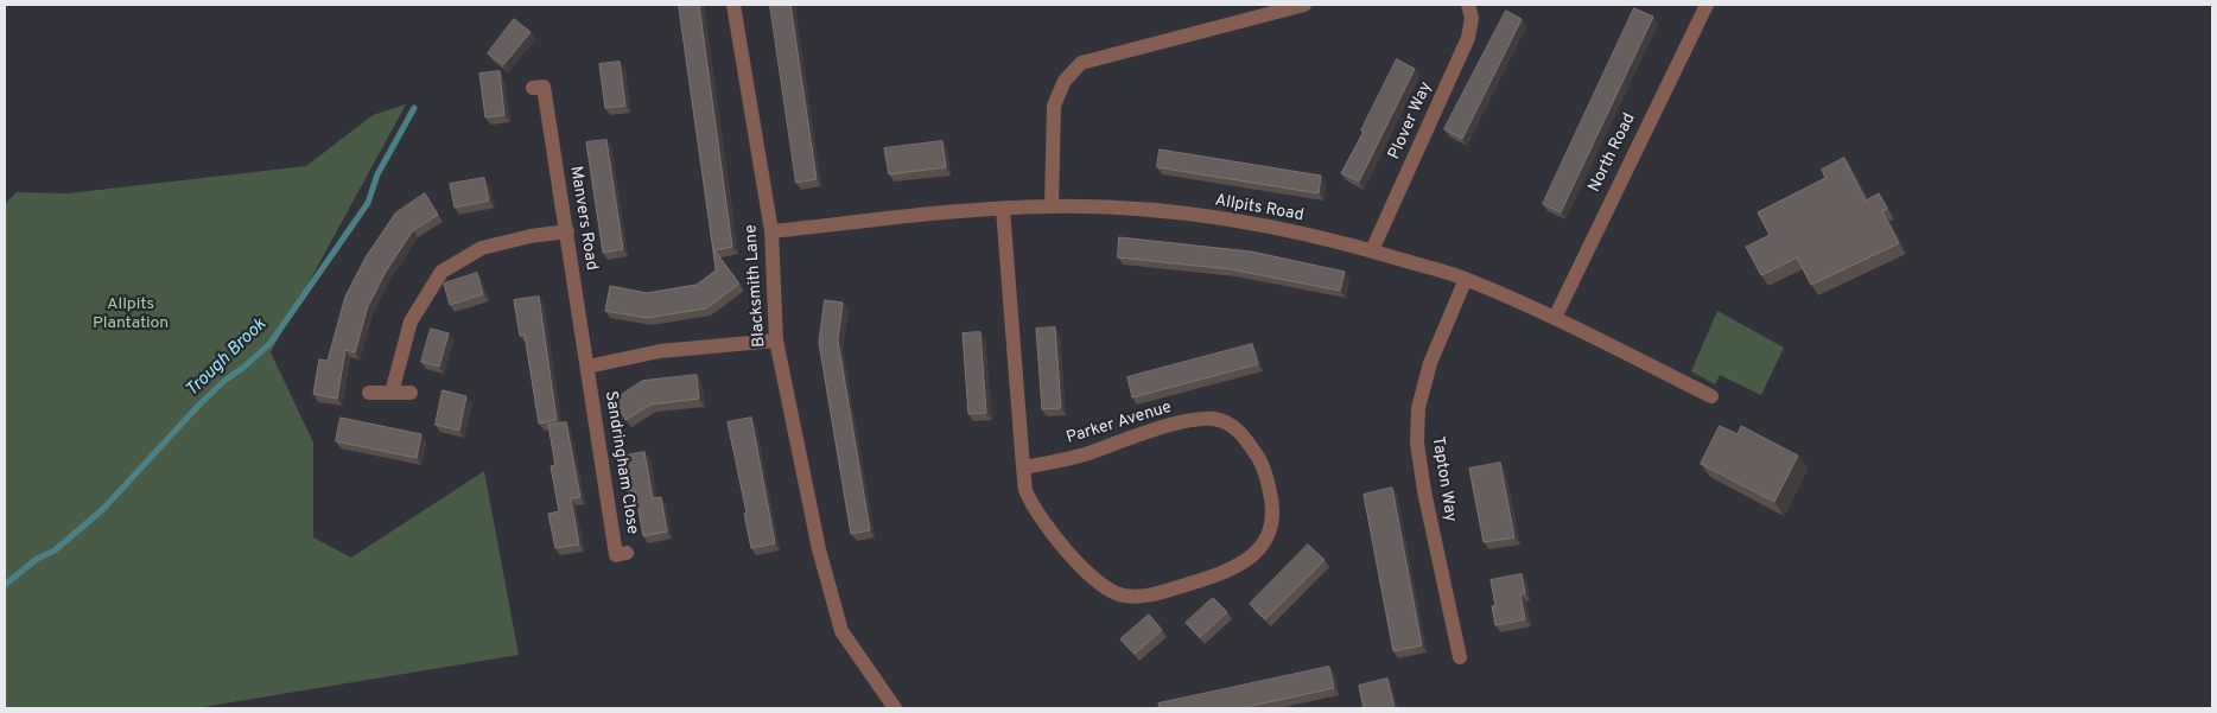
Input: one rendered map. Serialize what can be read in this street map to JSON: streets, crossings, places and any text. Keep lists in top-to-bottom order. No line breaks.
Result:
{"streets":{"street":["Plover Way","North Road","Allpits Road","Manvers Road","Blacksmith Lane","Parker Avenue","Sandringham Close","Tapton Way"]},"crossings":[["Plover Way","Allpits Road"],["North Road","Allpits Road"],["Allpits Road","Blacksmith Lane"],["Allpits Road","Parker Avenue"],["Allpits Road","Tapton Way"],["Manvers Road","Sandringham Close"]],"water":["Trough Brook"],"parks":["Allpits Plantation"]}
